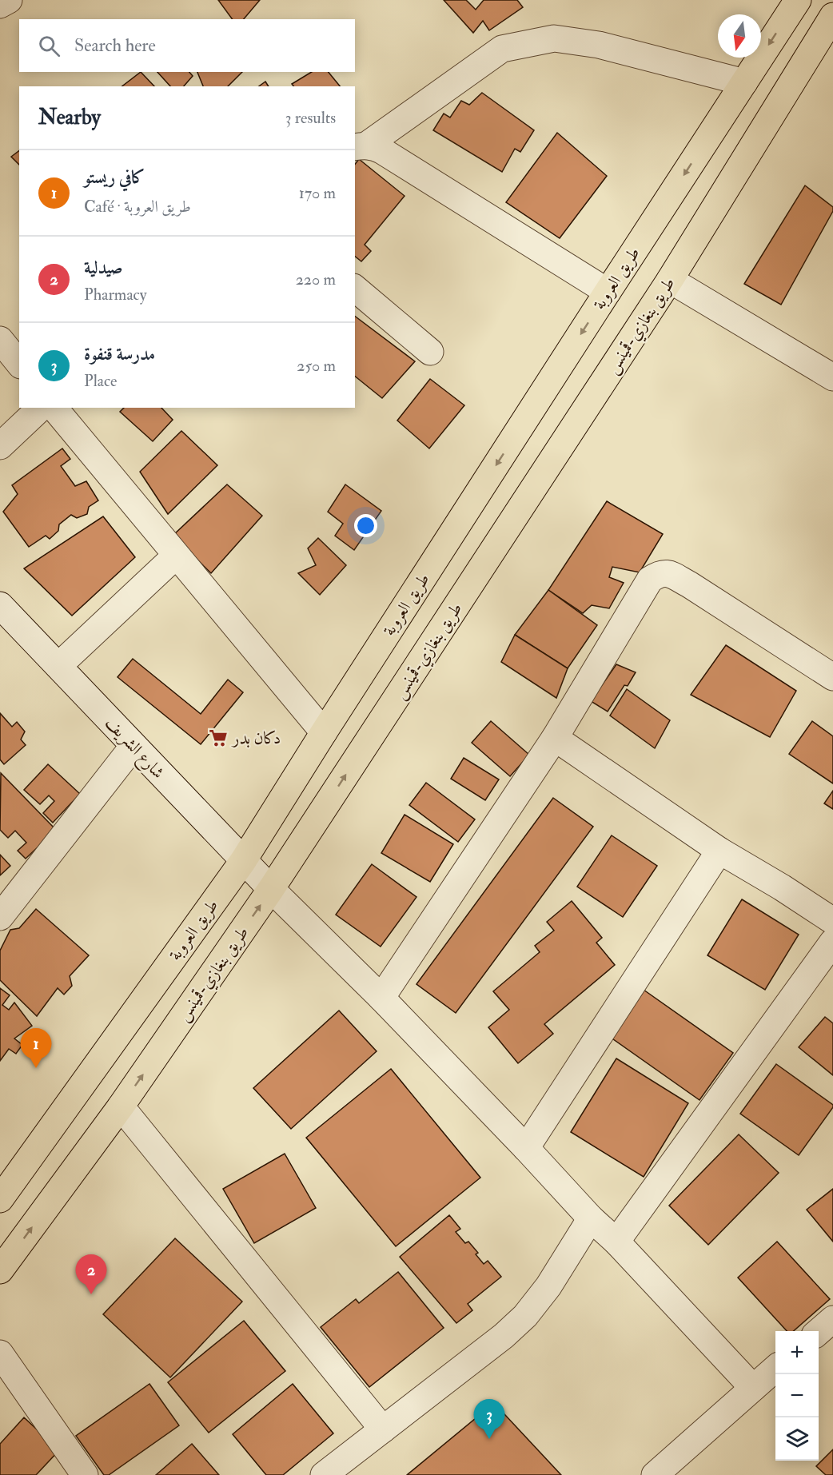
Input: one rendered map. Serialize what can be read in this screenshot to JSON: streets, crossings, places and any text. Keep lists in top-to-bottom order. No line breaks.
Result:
{"streets":{"main road":["طريق العروبة","طريق بنغازي-قمينس"],"street":["شارع الشريف"]},"crossings":[["طريق العروبة","شارع الشريف"],["طريق بنغازي-قمينس","شارع الشريف"]],"one_way":["طريق العروبة","طريق بنغازي-قمينس"],"places":{"supermarket":["دكان بدر"]},"north":"bottom","page":{"search":"Search here","heading":["Nearby","3 results"],"list":[{"mark":"1","name":"كافي ريستو","note":"Café · طريق العروبة","value":"170 m"},{"mark":"2","name":"صيدلية","note":"Pharmacy","value":"220 m"},{"mark":"3","name":"مدرسة قنفوة","note":"Place","value":"250 m"}],"pins":["1","2","3"],"map_buttons":["+","−"]}}
